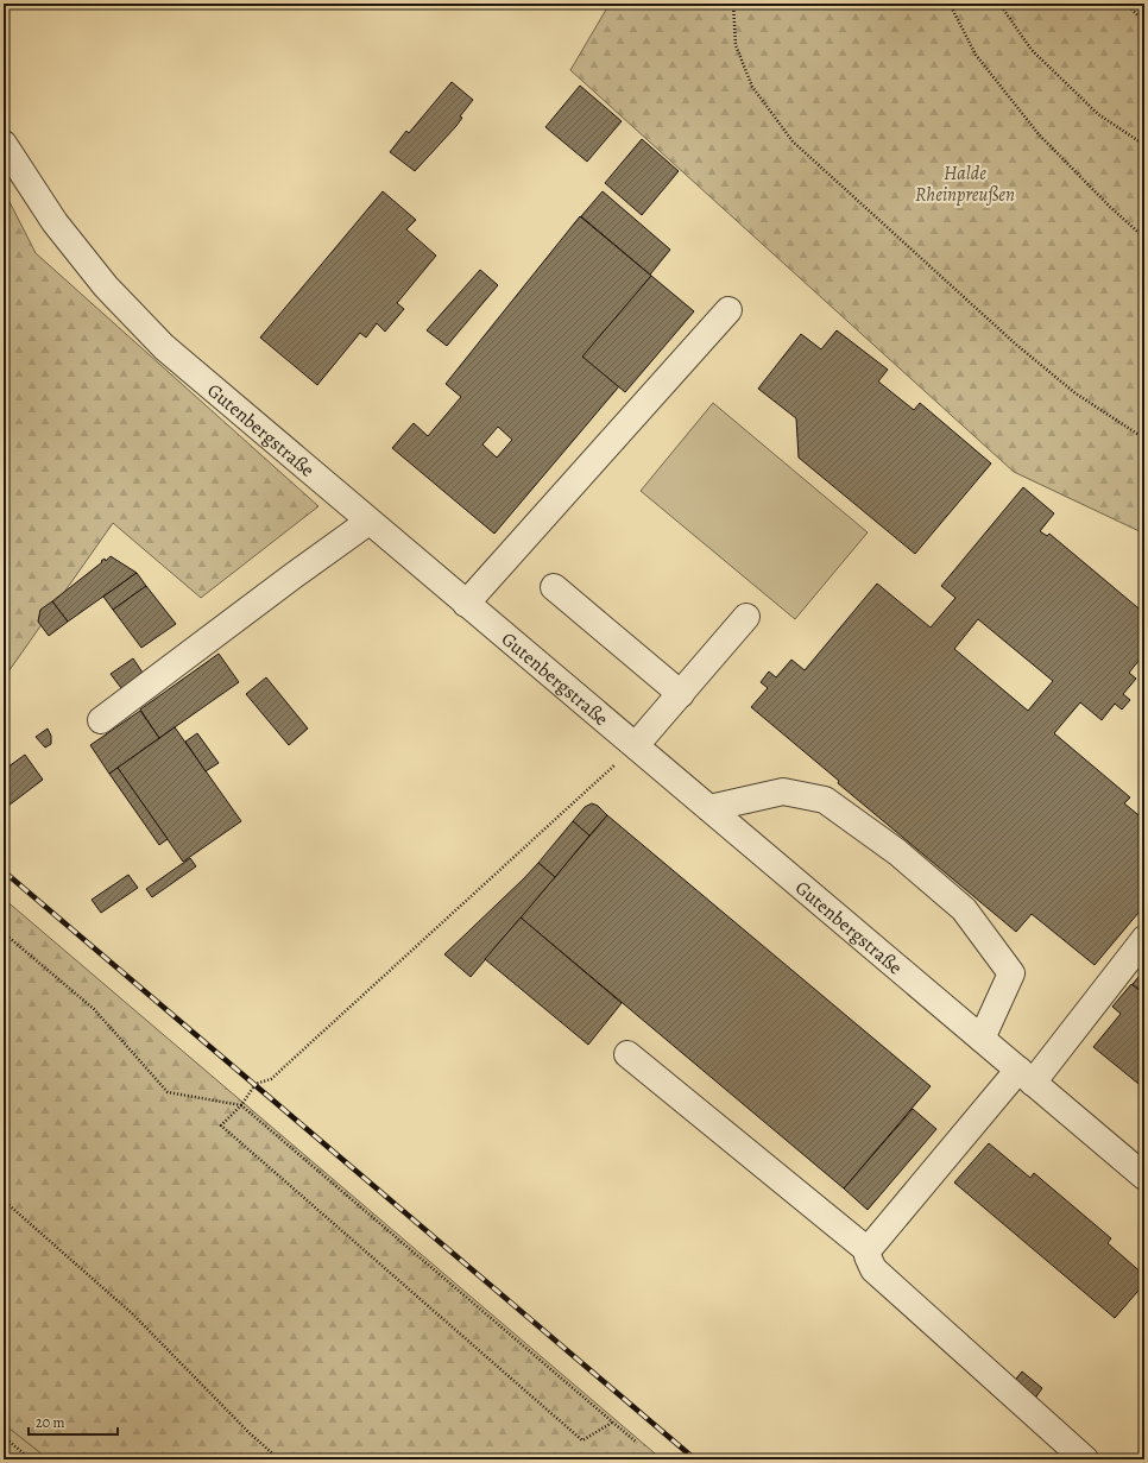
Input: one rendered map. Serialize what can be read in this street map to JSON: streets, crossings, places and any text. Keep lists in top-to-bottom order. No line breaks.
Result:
{"streets":{"street":["Gutenbergstraße"]},"parks":["Halde Rheinpreußen"],"scale_bar":"20 m"}
